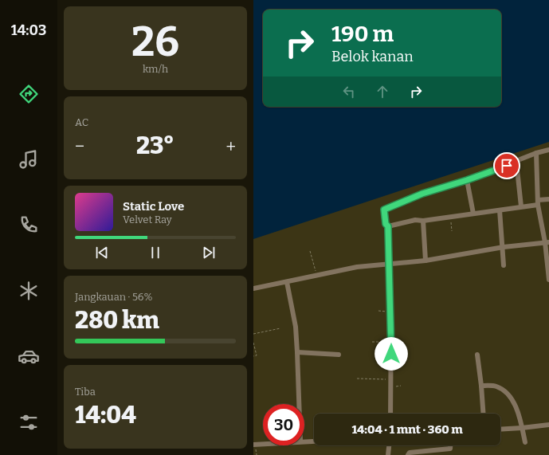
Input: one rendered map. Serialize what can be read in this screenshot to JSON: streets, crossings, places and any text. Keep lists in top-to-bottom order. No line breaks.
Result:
{"page":{"tabs":"14:03","tile":[["26","km/h"],"AC",["Jangkauan · 56%","280 km"],["Tiba","14:04"]],"turn":["190 m","Belok kanan"],"heat":["−","23°","+"],"song":["Static Love","Velvet Ray"],"limit":"30","trip":"14:04 · 1 mnt · 360 m"}}
